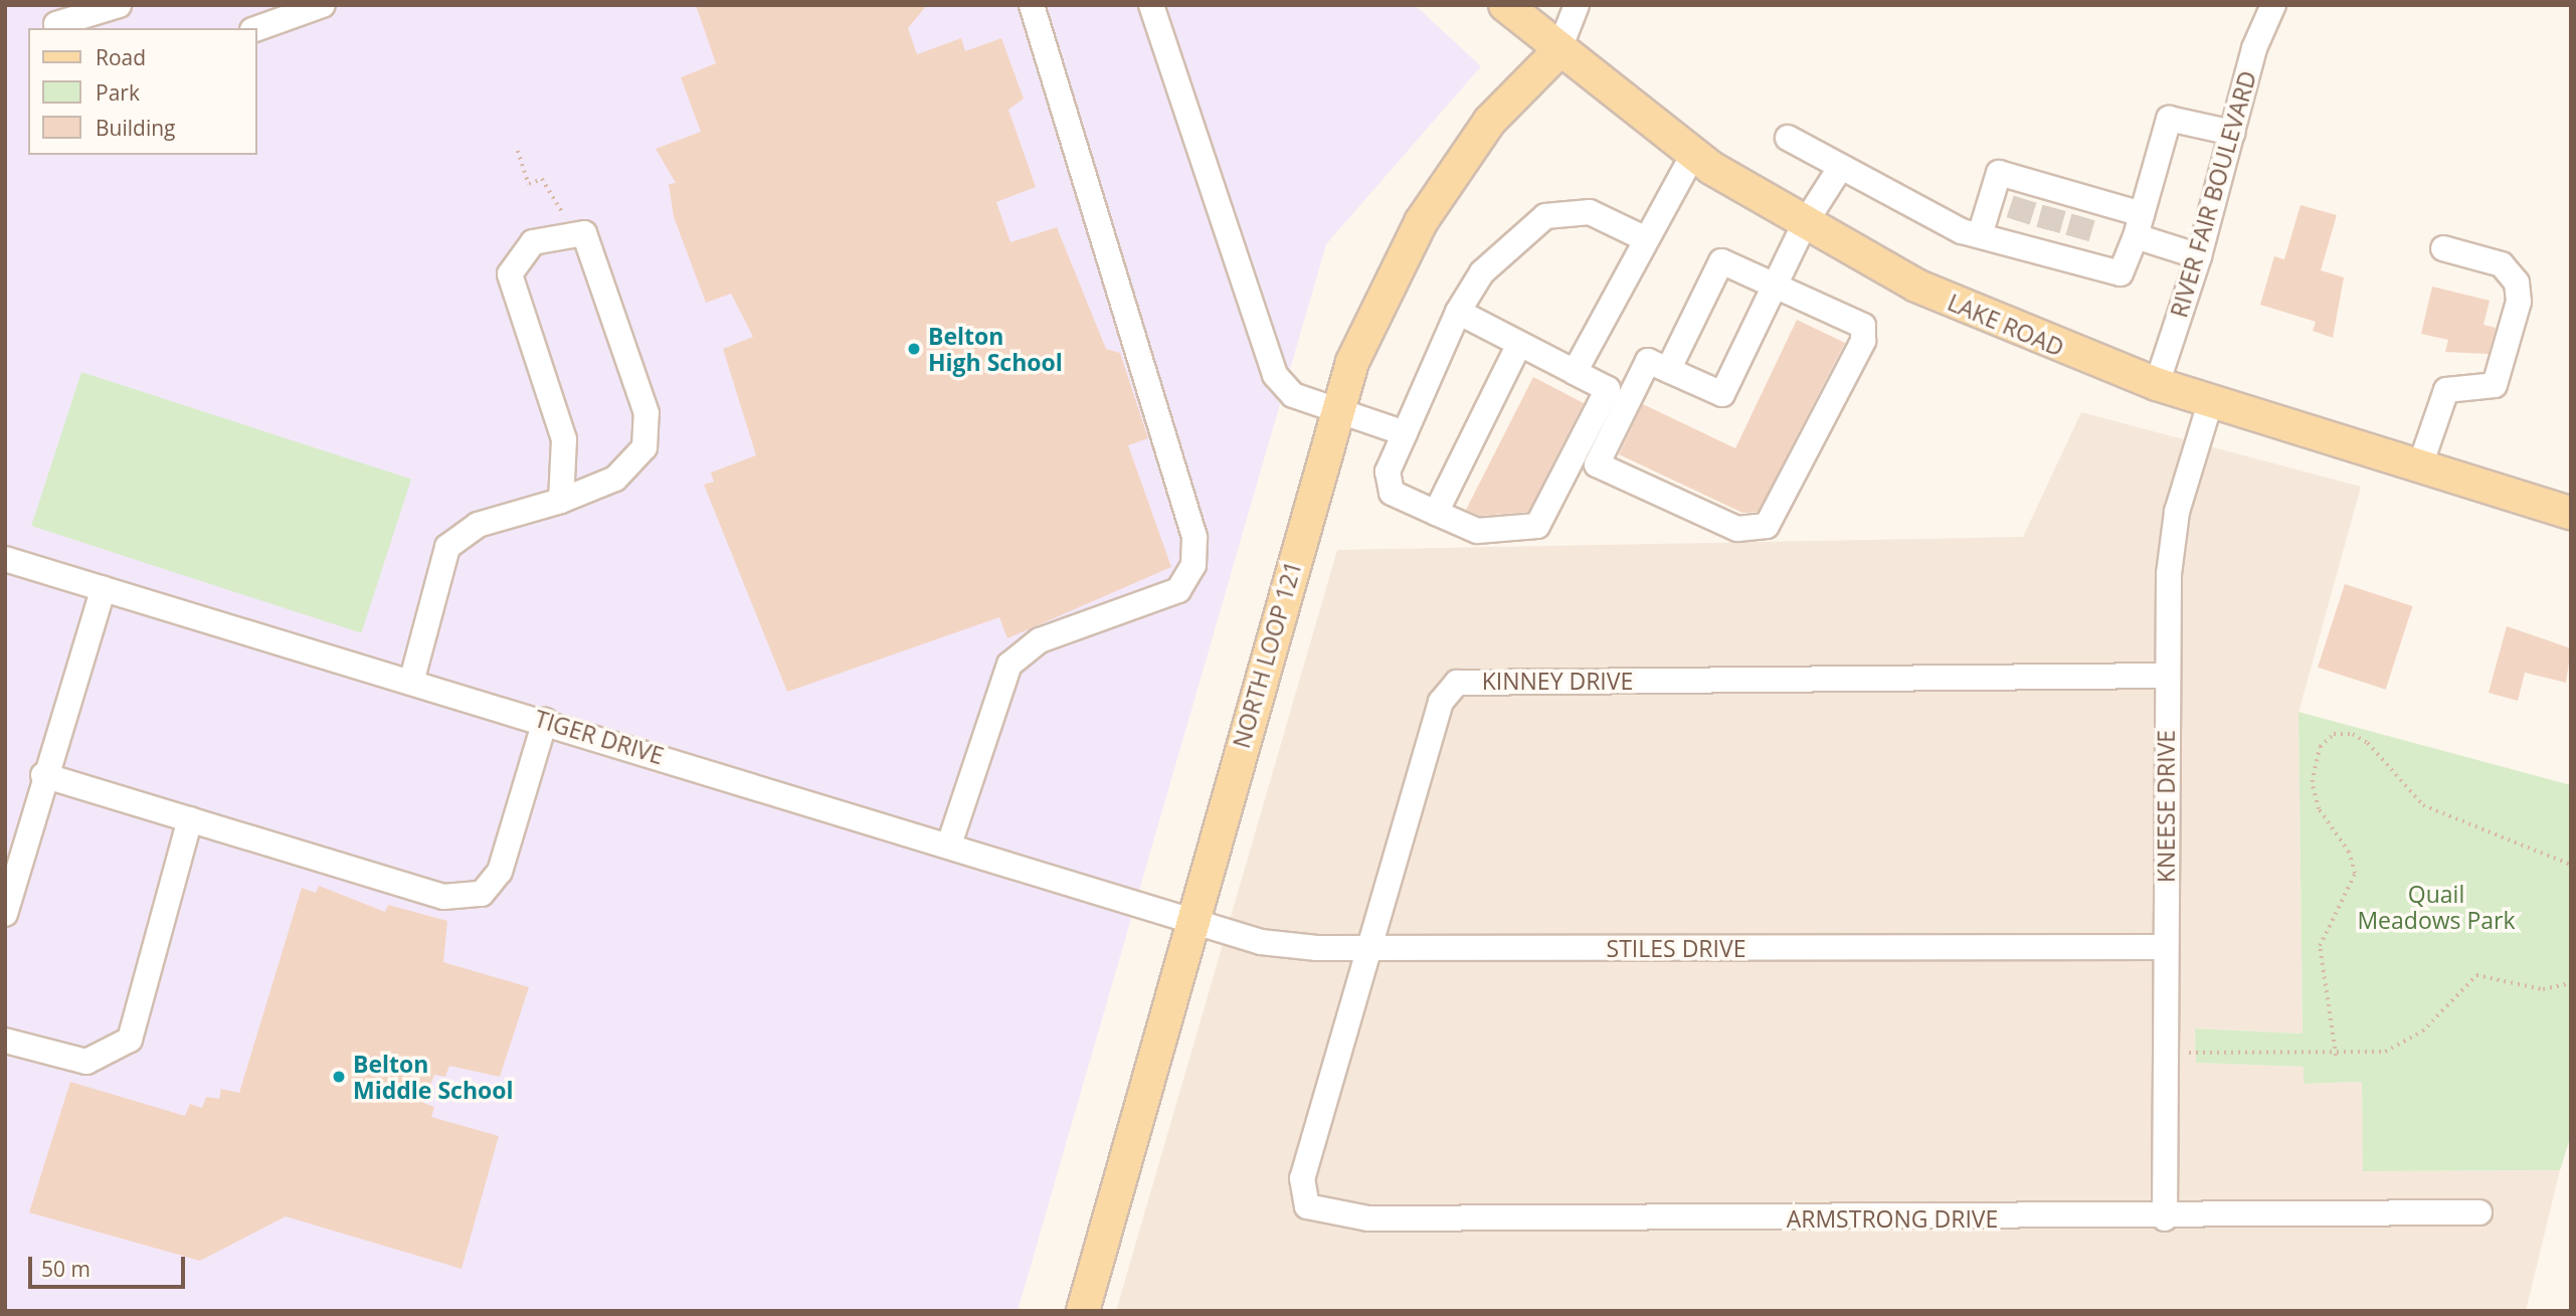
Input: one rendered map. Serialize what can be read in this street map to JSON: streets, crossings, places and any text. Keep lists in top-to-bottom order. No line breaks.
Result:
{"streets":{"main road":["LAKE ROAD","NORTH LOOP 121"],"street":["RIVER FAIR BOULEVARD","KINNEY DRIVE","TIGER DRIVE","KNEESE DRIVE","STILES DRIVE","ARMSTRONG DRIVE"]},"crossings":[["RIVER FAIR BOULEVARD","LAKE ROAD"],["LAKE ROAD","NORTH LOOP 121"],["LAKE ROAD","KNEESE DRIVE"],["NORTH LOOP 121","TIGER DRIVE"],["NORTH LOOP 121","STILES DRIVE"],["KINNEY DRIVE","KNEESE DRIVE"],["KINNEY DRIVE","STILES DRIVE"],["KINNEY DRIVE","ARMSTRONG DRIVE"],["TIGER DRIVE","STILES DRIVE"],["KNEESE DRIVE","STILES DRIVE"],["KNEESE DRIVE","ARMSTRONG DRIVE"]],"parks":["Quail Meadows Park"],"places":["Belton High School","Belton Middle School"],"legend":["Road","Park","Building"],"scale_bar":"50 m"}
